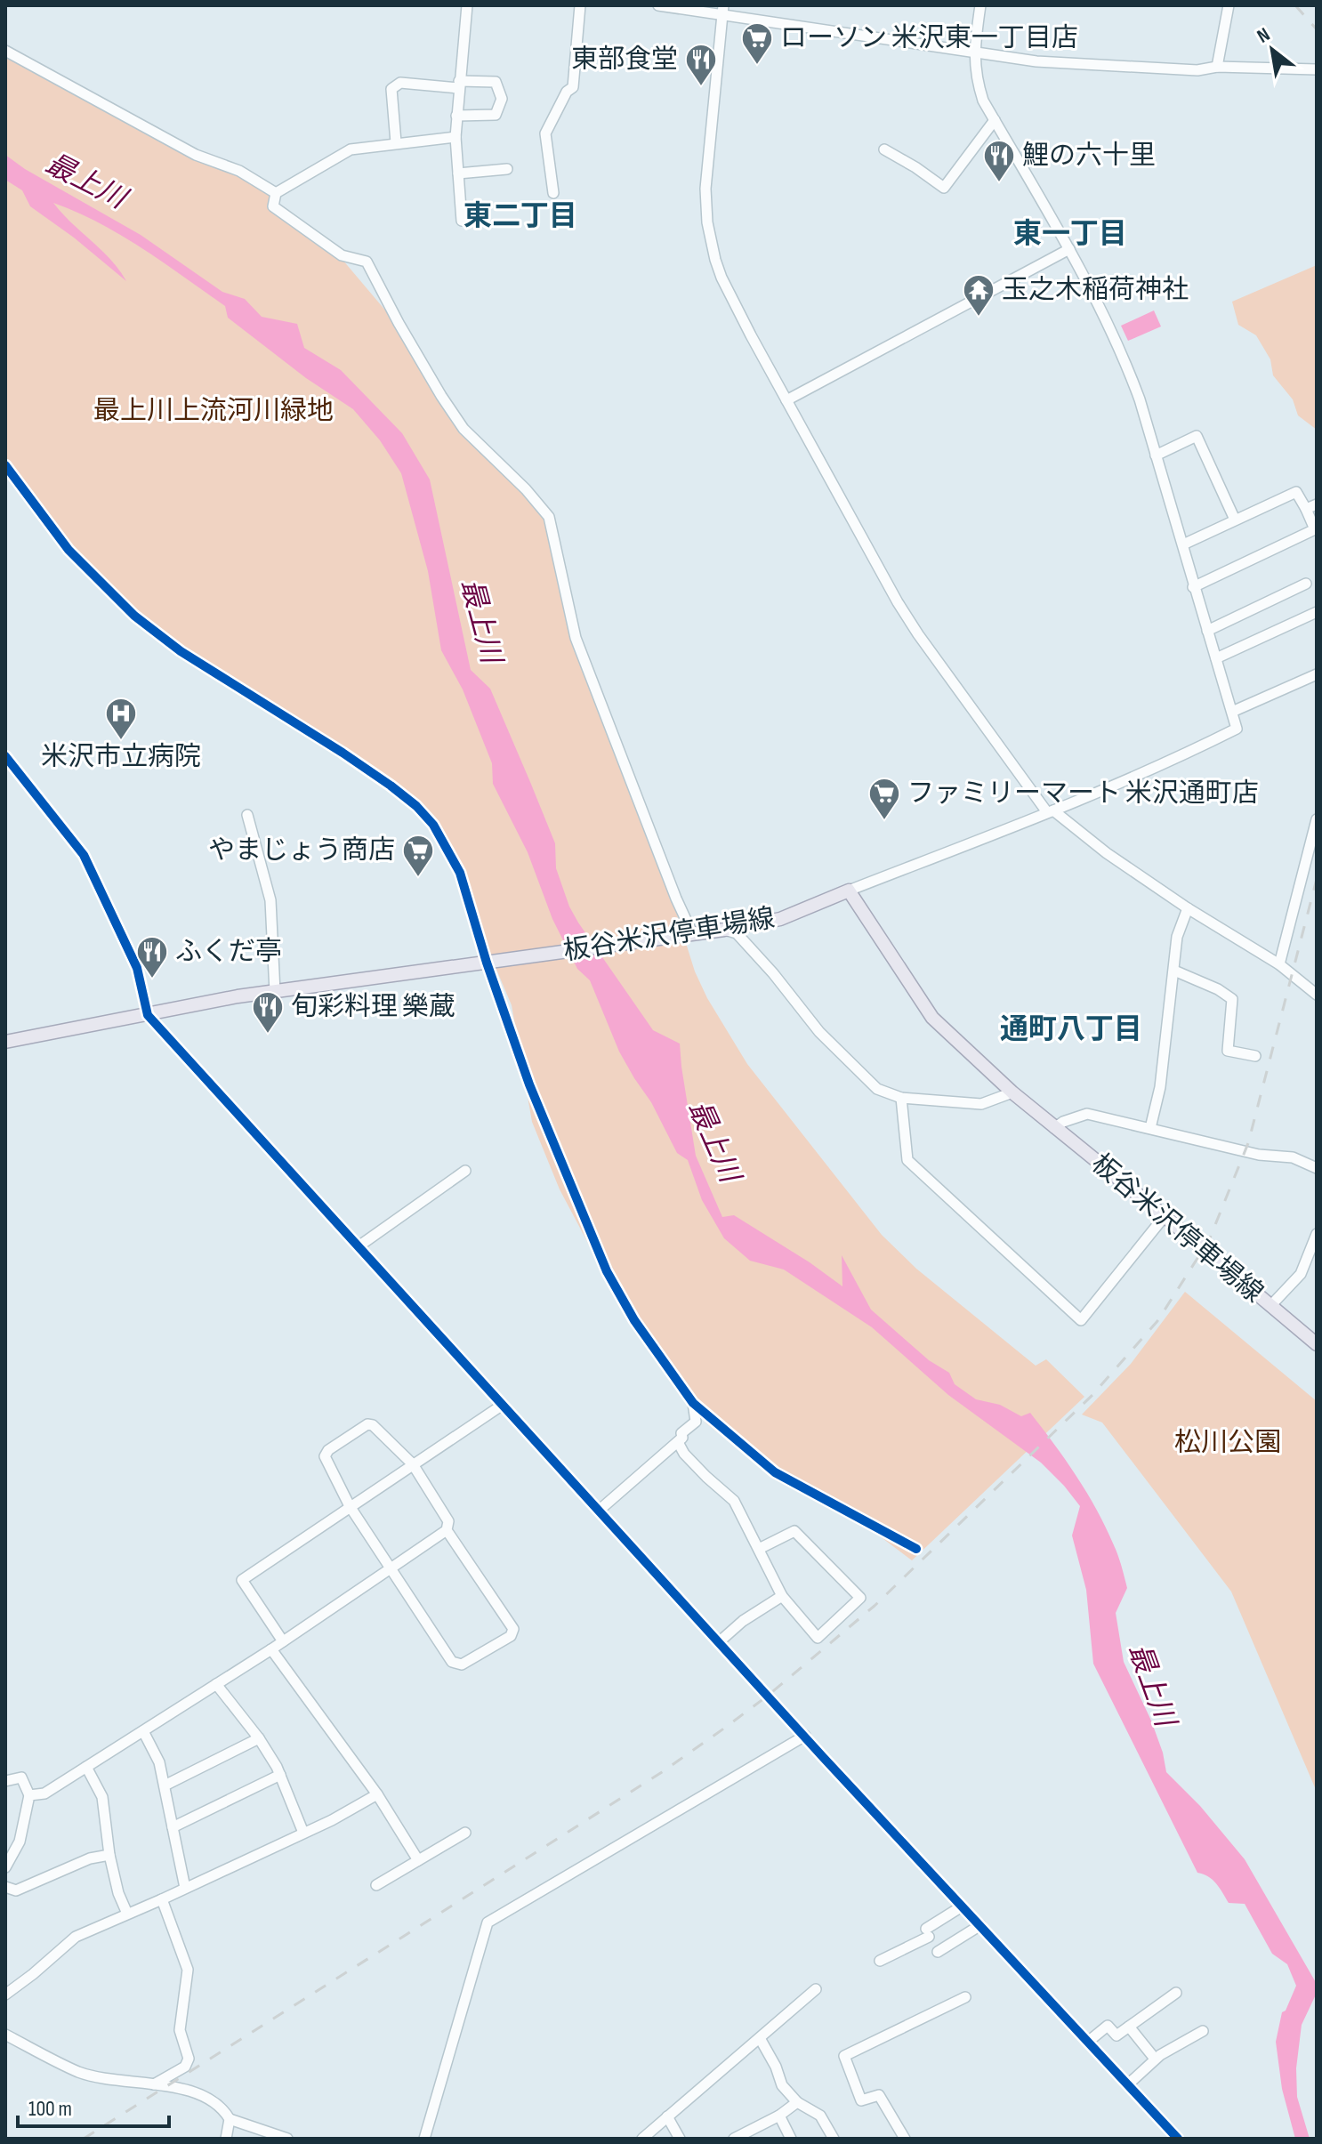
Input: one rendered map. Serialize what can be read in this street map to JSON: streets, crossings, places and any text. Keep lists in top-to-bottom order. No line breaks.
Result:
{"streets":{"main road":["板谷米沢停車場線"]},"districts":["東二丁目","東一丁目","通町八丁目"],"water":["最上川"],"parks":["最上川上流河川緑地","松川公園"],"places":{"supermarket":["ローソン 米沢東一丁目店","ファミリーマート 米沢通町店","やまじょう商店"],"restaurant":["東部食堂","鯉の六十里","ふくだ亭","旬彩料理 樂蔵"],"temple":["玉之木稲荷神社"],"hospital":["米沢市立病院"]},"scale_bar":"100 m","north":"top left"}
